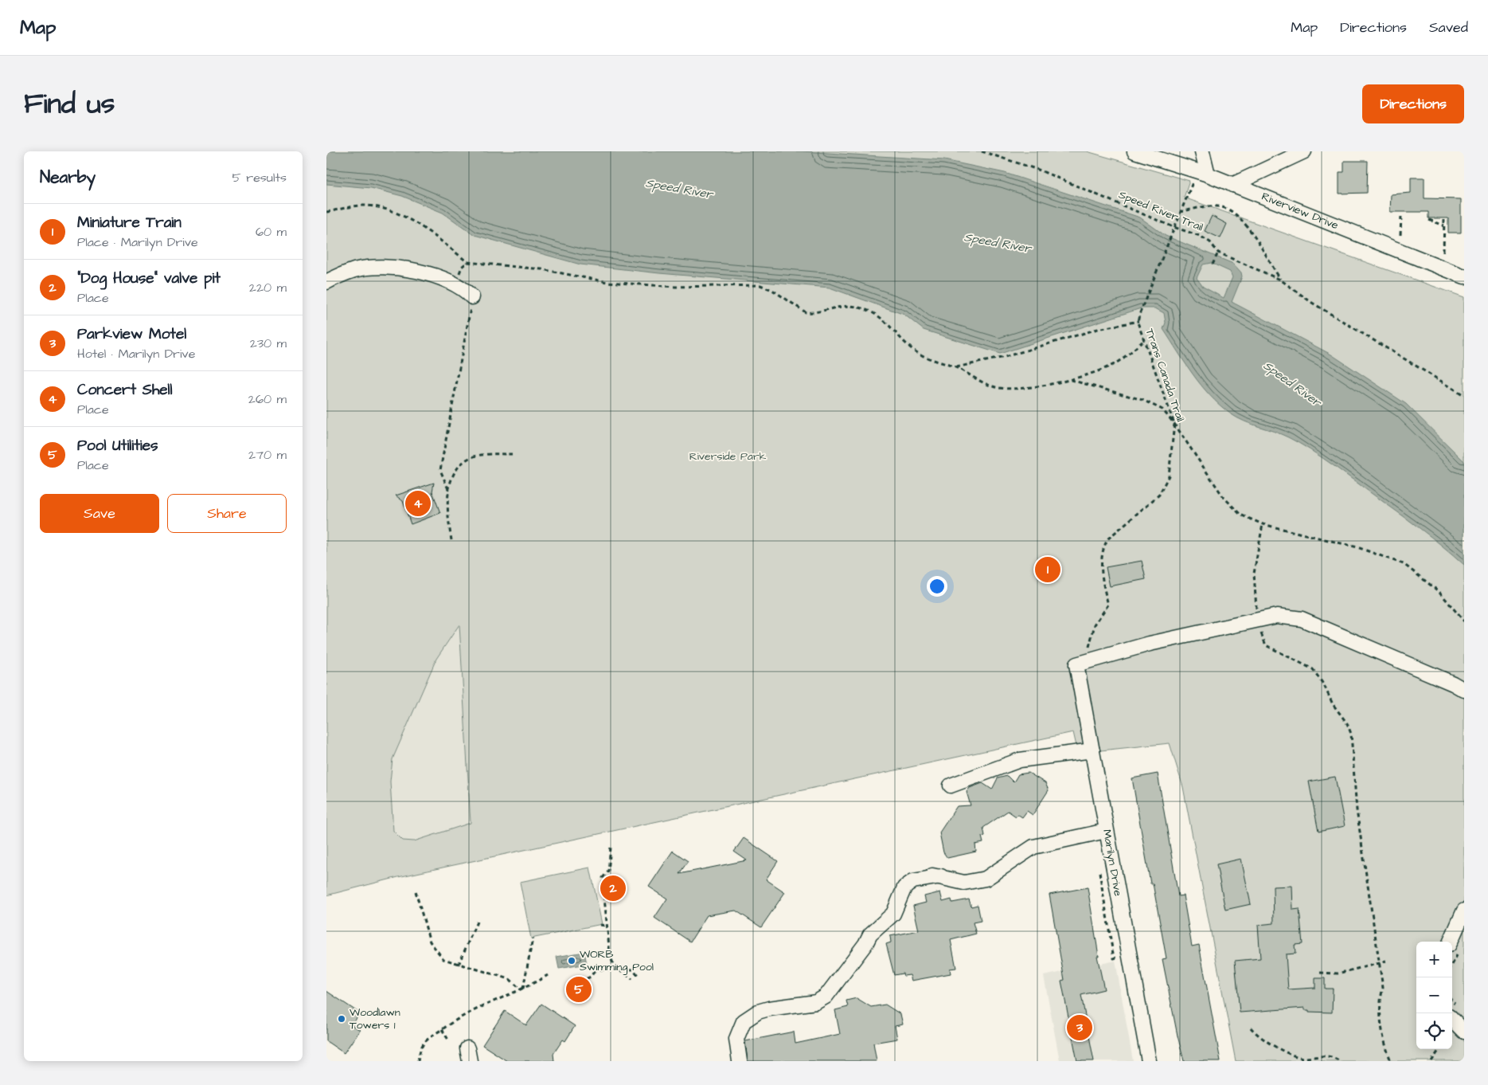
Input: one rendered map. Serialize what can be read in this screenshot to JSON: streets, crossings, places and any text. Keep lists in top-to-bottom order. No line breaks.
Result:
{"streets":{"street":["Riverview Drive","Marilyn Drive"],"path":["Speed River Trail","Trans Canada Trail"]},"crossings":[["Speed River Trail","Trans Canada Trail"],["Riverview Drive","Trans Canada Trail"]],"water":["Speed River"],"parks":["Riverside Park"],"places":["WORB Swimming Pool","Woodlawn Towers 1"],"page":{"header":"Map","nav":["Map","Directions","Saved"],"title":"Find us","buttons":["Directions",["Save","Share"]],"heading":["Nearby","5 results"],"list":[{"mark":"1","name":"Miniature Train","note":"Place · Marilyn Drive","value":"60 m"},{"mark":"2","name":"\"Dog House\" valve pit","note":"Place","value":"220 m"},{"mark":"3","name":"Parkview Motel","note":"Hotel · Marilyn Drive","value":"230 m"},{"mark":"4","name":"Concert Shell","note":"Place","value":"260 m"},{"mark":"5","name":"Pool Utilities","note":"Place","value":"270 m"}],"pins":["4","1","2","5","3"],"map_buttons":["+","−"]}}
